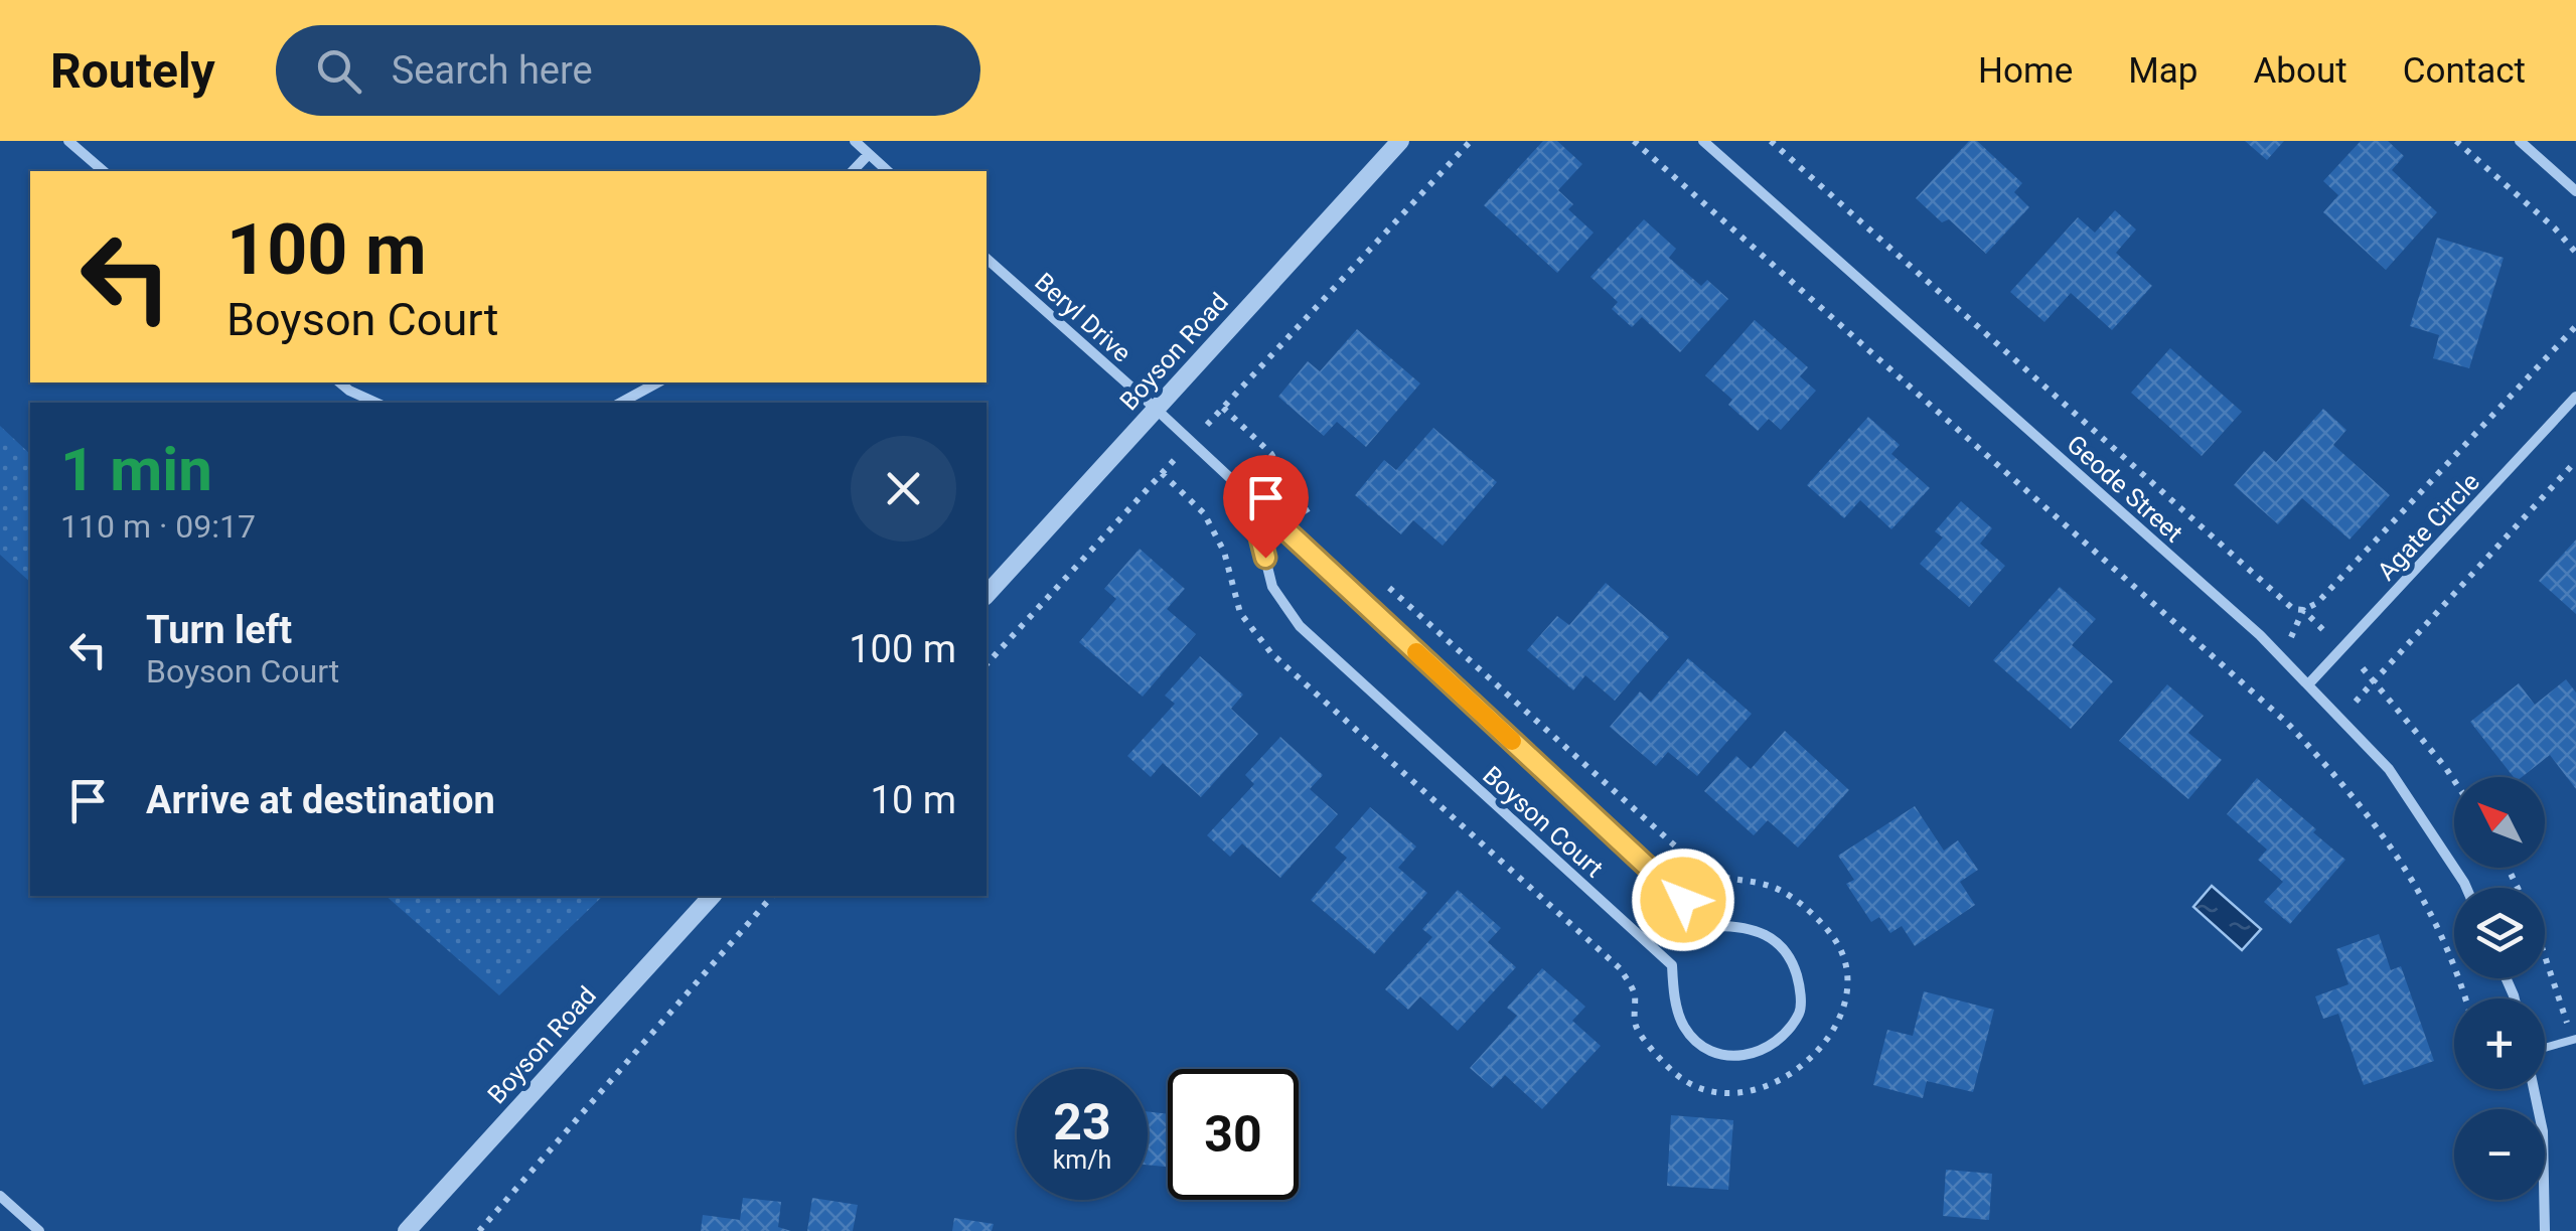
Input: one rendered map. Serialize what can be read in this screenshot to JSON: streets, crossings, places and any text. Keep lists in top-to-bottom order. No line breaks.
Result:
{"streets":{"street":["Beryl Drive","Boyson Road","Geode Street","Agate Circle","Boyson Court"]},"crossings":[["Beryl Drive","Boyson Road"],["Beryl Drive","Boyson Court"],["Geode Street","Agate Circle"]],"north":"top left","page":{"header":"Routely","search":"Search here","nav":["Home","Map","About","Contact"],"turn":["100 m","Boyson Court"],"heading":["1 min","110 m · 09:17"],"list":[{"name":"Turn left","note":"Boyson Court","value":"100 m"},{"name":"Arrive at destination","value":"10 m"}],"map_buttons":["+","−"],"speed":"23 km/h","limit":"30"}}
